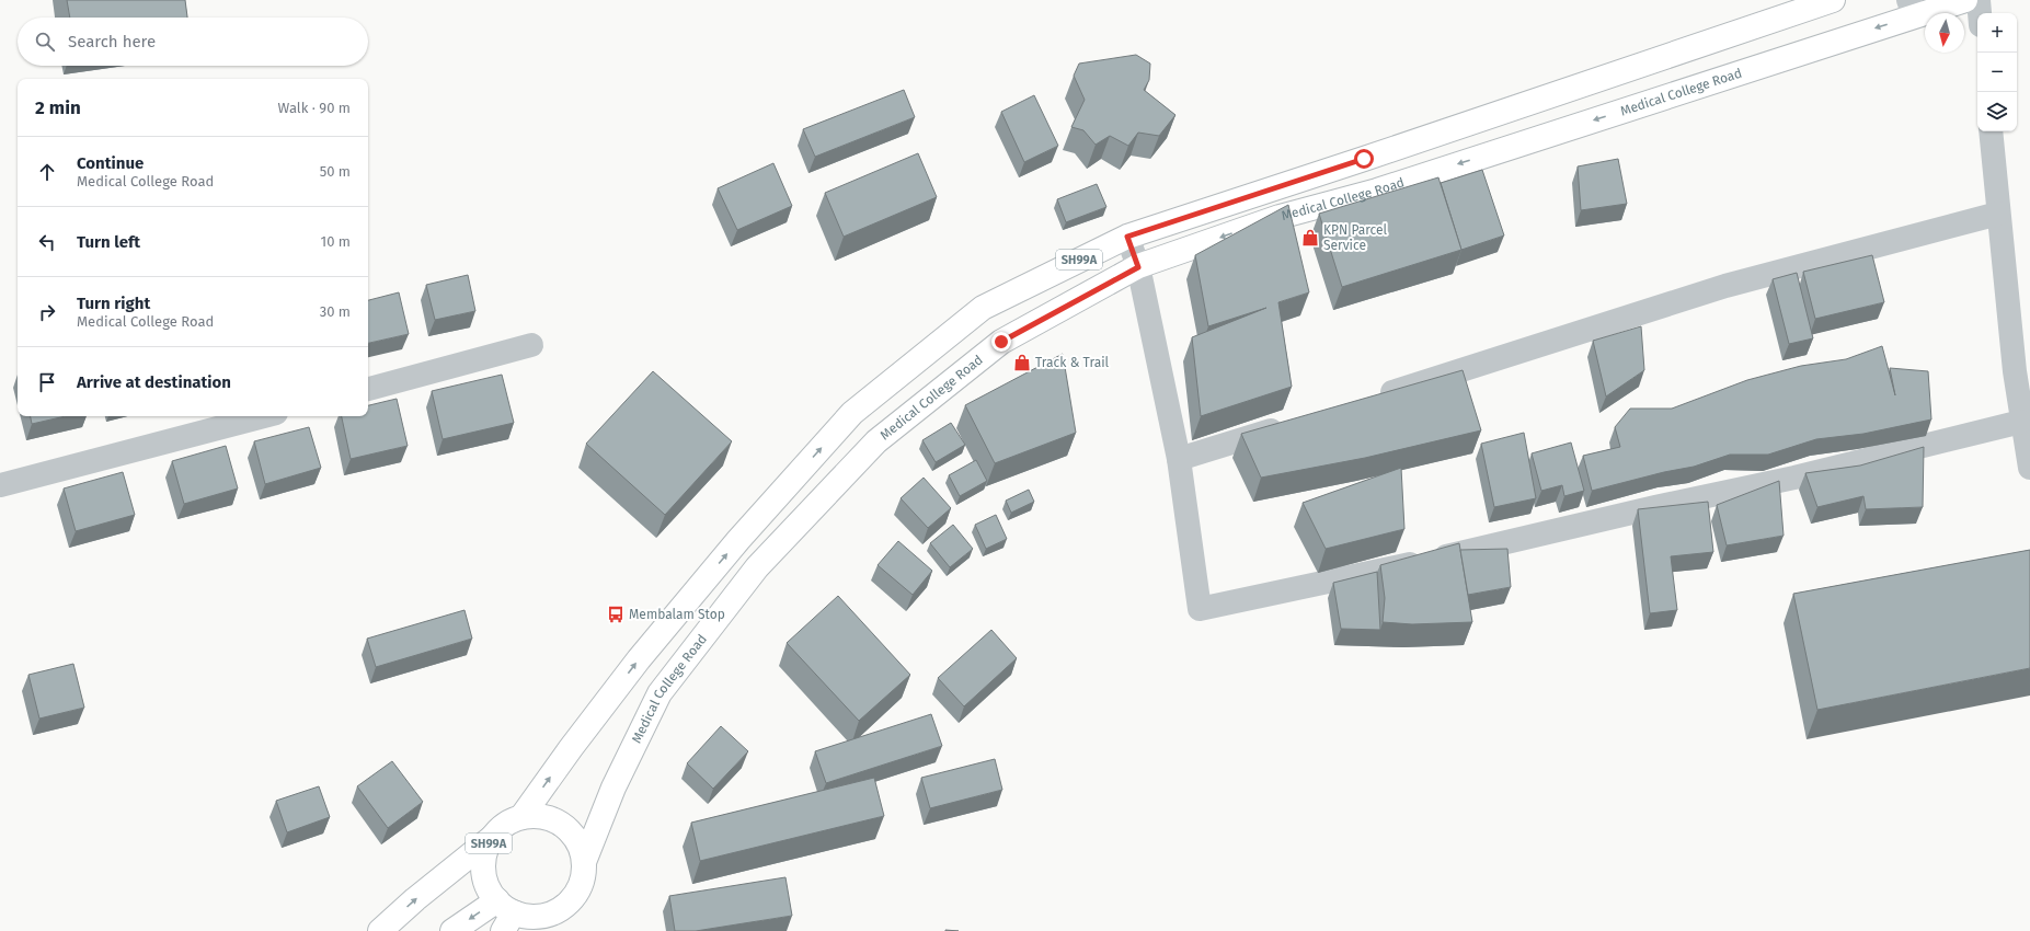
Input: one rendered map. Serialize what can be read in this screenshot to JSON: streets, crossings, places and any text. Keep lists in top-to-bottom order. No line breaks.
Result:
{"streets":{"main road":["Medical College Road","SH99A"]},"crossings":[["Medical College Road","SH99A"]],"places":{"shop":["KPN Parcel Service","Track & Trail"],"bus stop":["Membalam Stop"]},"north":"bottom","page":{"map_buttons":["+","−"],"search":"Search here","heading":["2 min","Walk · 90 m"],"list":[["Continue","Medical College Road","50 m"],["Turn left","10 m"],["Turn right","Medical College Road","30 m"],"Arrive at destination"]}}
